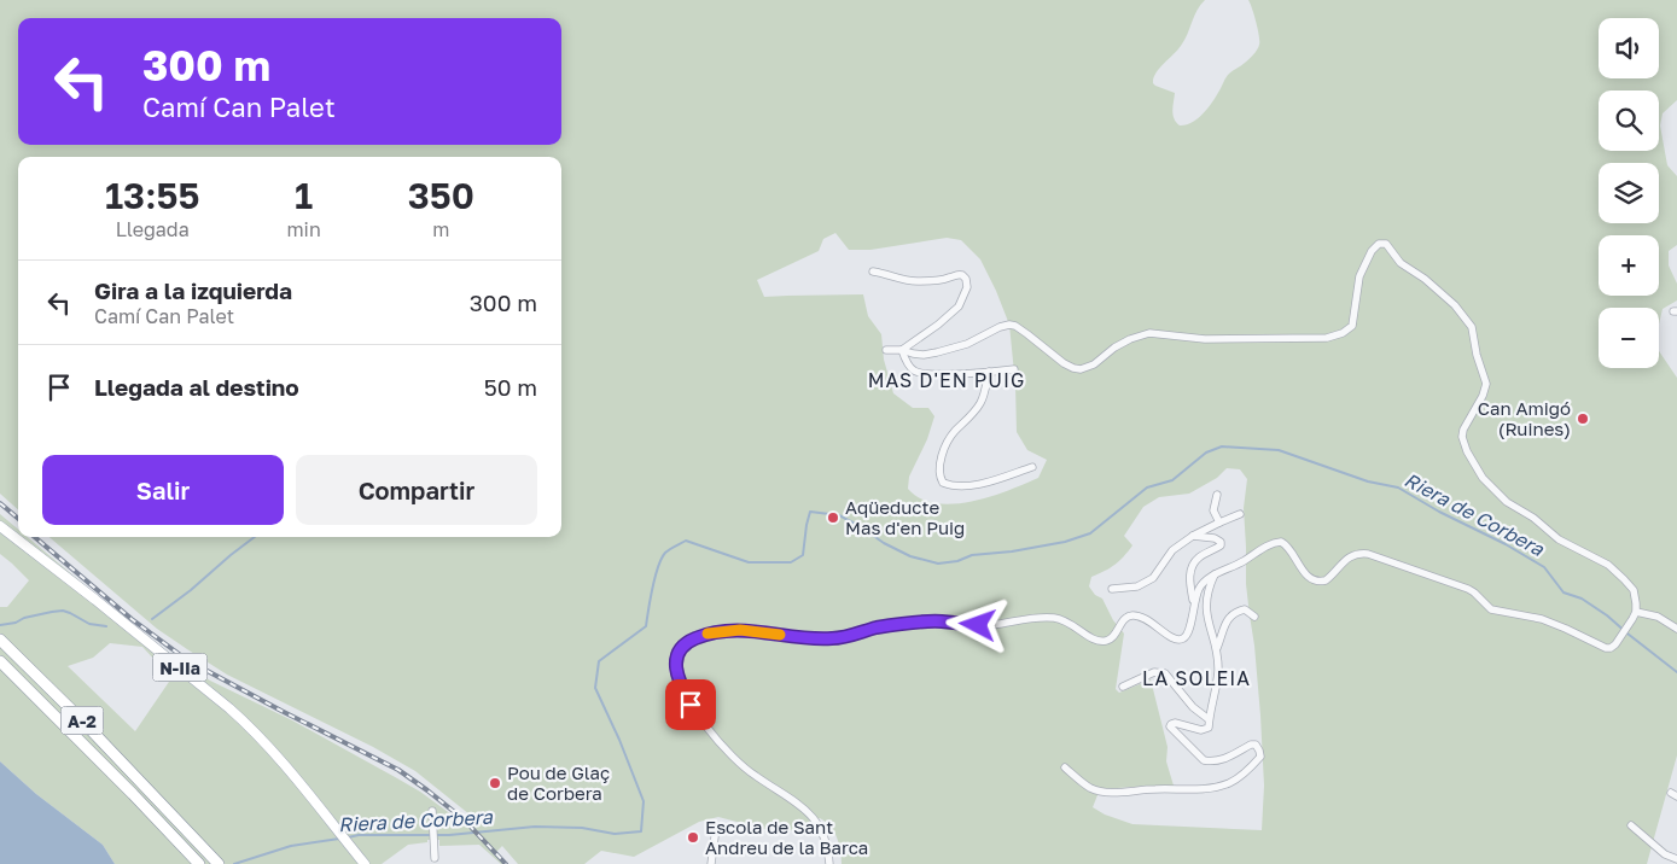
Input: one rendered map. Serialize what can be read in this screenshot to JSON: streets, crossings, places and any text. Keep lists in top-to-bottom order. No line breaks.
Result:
{"streets":{"highway":["A-2"],"main road":["N-IIa"]},"districts":["MAS D'EN PUIG","LA SOLEIA"],"water":["Riera de Corbera"],"places":["Can Amigó (Ruines)","Aqüeducte Mas d'en Puig","Pou de Glaç de Corbera","Escola de Sant Andreu de la Barca"],"page":{"map_buttons":["+","−"],"turn":["300 m","Camí Can Palet"],"eta":["13:55","Llegada","1","min","350","m"],"list":[{"name":"Gira a la izquierda","note":"Camí Can Palet","value":"300 m"},{"name":"Llegada al destino","value":"50 m"}],"buttons":["Salir","Compartir"]}}
